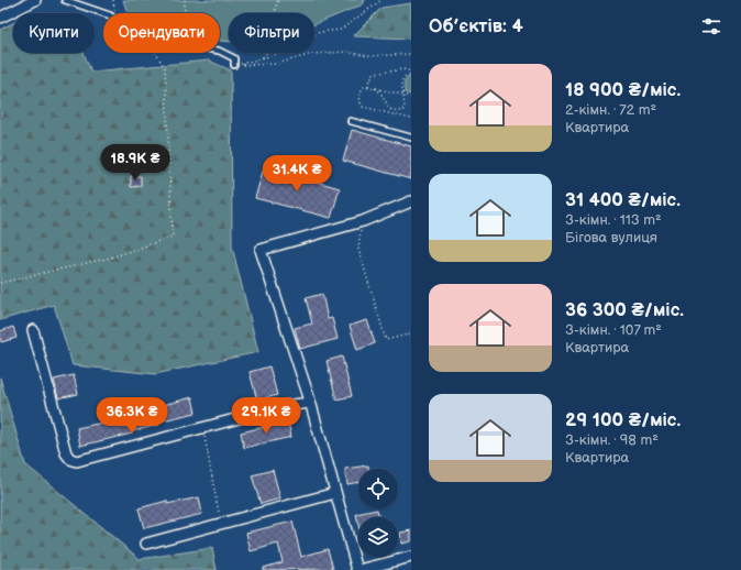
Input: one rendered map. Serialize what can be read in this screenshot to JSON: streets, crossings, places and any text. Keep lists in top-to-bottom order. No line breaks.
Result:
{"page":{"heading":"Об’єктів: 4","chip":["Купити","Орендувати","Фільтри"],"list":[{"name":"18 900 ₴/міс.","note":"2-кімн. · 72 m² · Квартира"},{"name":"31 400 ₴/міс.","note":"3-кімн. · 113 m² · Бігова вулиця"},{"name":"36 300 ₴/міс.","note":"3-кімн. · 107 m² · Квартира"},{"name":"29 100 ₴/міс.","note":"3-кімн. · 98 m² · Квартира"}],"price":["18.9K ₴","31.4K ₴","36.3K ₴","29.1K ₴"]}}
